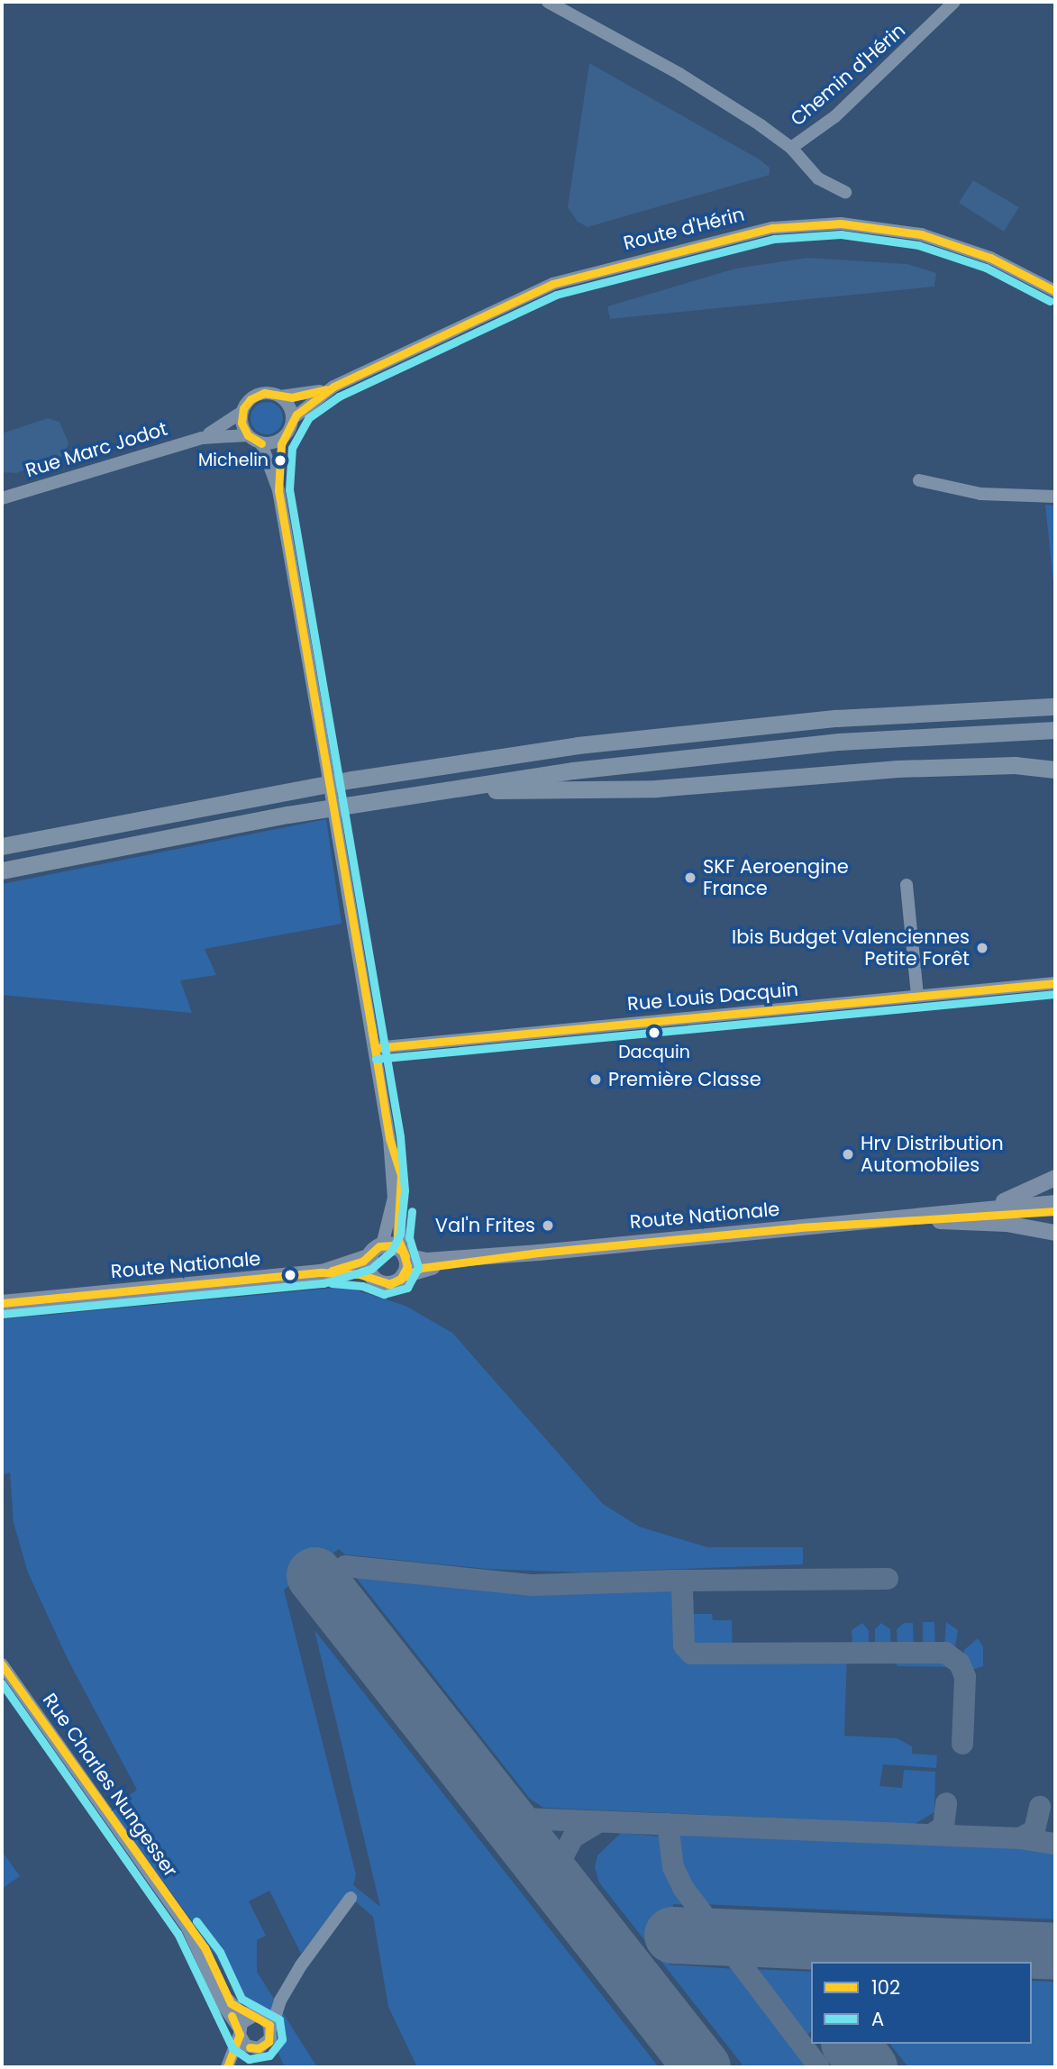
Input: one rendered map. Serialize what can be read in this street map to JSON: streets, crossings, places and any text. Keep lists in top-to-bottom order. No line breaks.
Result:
{"streets":{"main road":["Route Nationale"],"street":["Chemin d'Hérin","Route d'Hérin","Rue Marc Jodot","Rue Louis Dacquin","Rue Charles Nungesser"]},"crossings":[["Route d'Hérin","Rue Marc Jodot"]],"places":["Michelin","SKF Aeroengine France","Ibis Budget Valenciennes Petite Forêt","Dacquin","Première Classe","Hrv Distribution Automobiles","Val'n Frites"],"lines":["transit line 102","transit line A"],"legend":["102","A"]}
